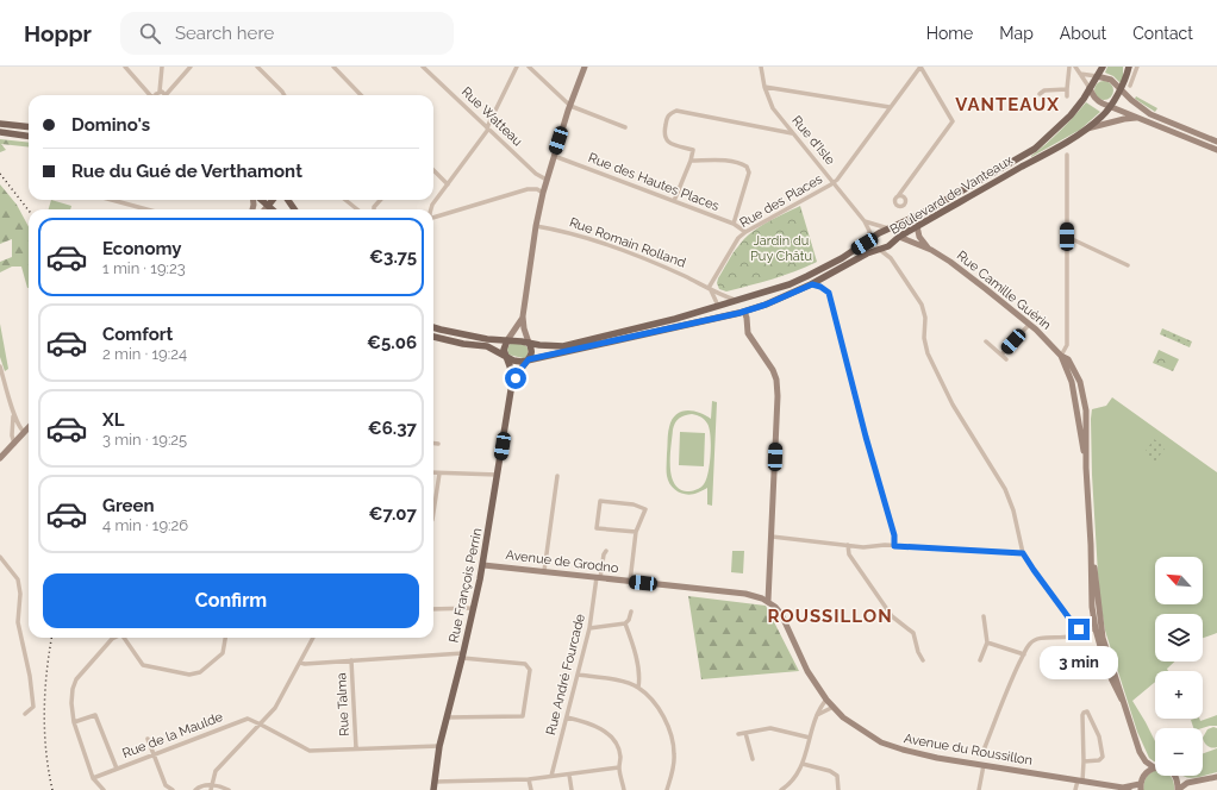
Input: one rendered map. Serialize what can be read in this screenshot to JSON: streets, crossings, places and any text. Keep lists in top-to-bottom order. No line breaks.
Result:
{"streets":{"main road":["Boulevard de Vanteaux","Rue Romain Rolland","Rue Camille Guérin","Avenue de Grodno","Rue François Perrin","Avenue du Roussillon"],"street":["Rue Watteau","Rue d'Isle","Rue des Hautes Places","Rue des Places","Rue André Fourcade","Rue Talma","Rue de la Maulde"]},"crossings":[["Rue Watteau","Rue François Perrin"],["Rue d'Isle","Boulevard de Vanteaux"],["Rue d'Isle","Rue des Places"],["Rue des Hautes Places","Rue des Places"],["Rue des Hautes Places","Rue François Perrin"],["Boulevard de Vanteaux","Rue Romain Rolland"],["Boulevard de Vanteaux","Rue Camille Guérin"],["Boulevard de Vanteaux","Rue François Perrin"],["Rue des Places","Rue Romain Rolland"],["Rue Romain Rolland","Rue François Perrin"],["Avenue de Grodno","Rue François Perrin"],["Avenue de Grodno","Rue André Fourcade"],["Avenue de Grodno","Avenue du Roussillon"]],"districts":["VANTEAUX","ROUSSILLON"],"parks":["Jardin du Puy Châtu"],"north":"top left","page":{"header":"Hoppr","search":"Search here","nav":["Home","Map","About","Contact"],"banner":["Domino's","Rue du Gué de Verthamont"],"list":[{"name":"Economy","note":"1 min · 19:23","value":"€3.75"},{"name":"Comfort","note":"2 min · 19:24","value":"€5.06"},{"name":"XL","note":"3 min · 19:25","value":"€6.37"},{"name":"Green","note":"4 min · 19:26","value":"€7.07"}],"map_buttons":["+","−"],"buttons":"Confirm","bubble":"3 min"}}
